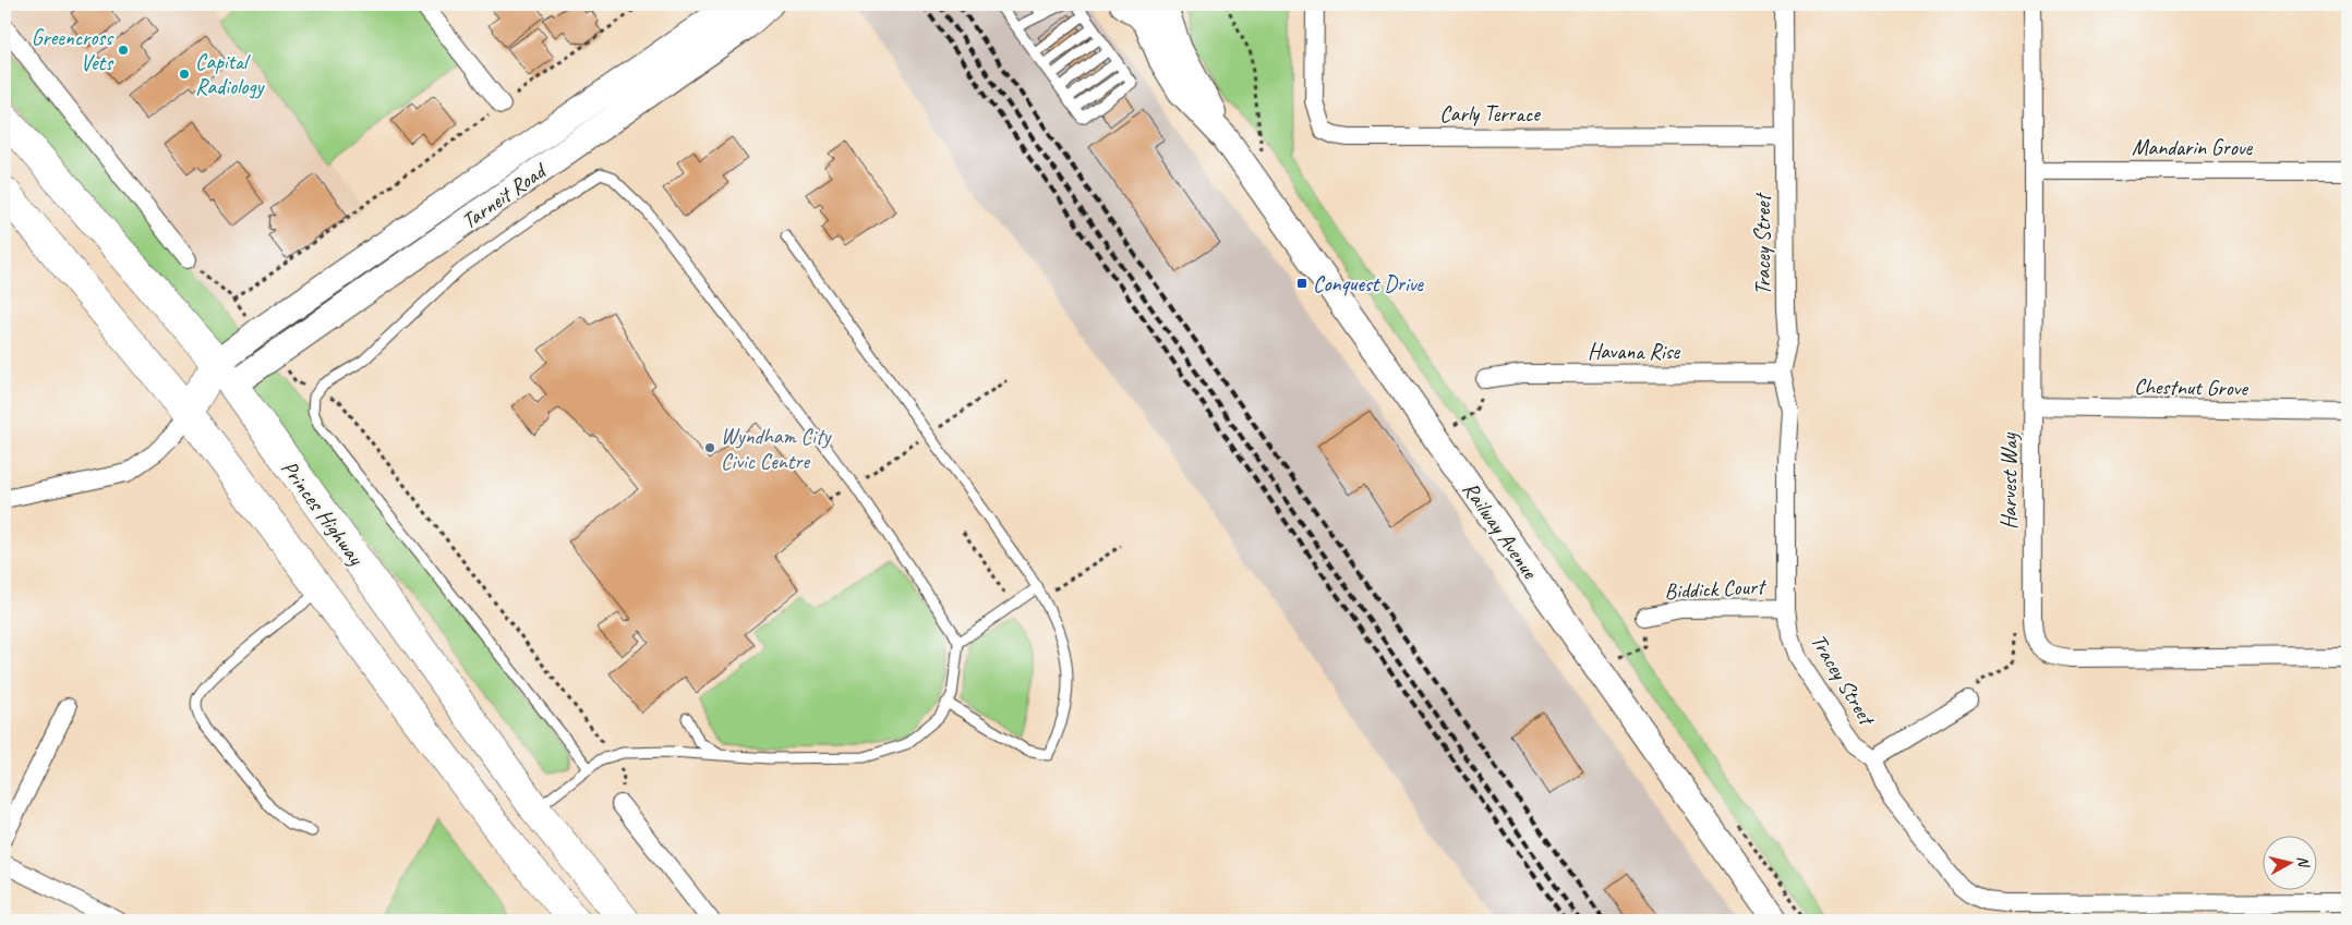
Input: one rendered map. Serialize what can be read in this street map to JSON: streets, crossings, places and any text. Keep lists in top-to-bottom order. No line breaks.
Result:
{"streets":{"highway":["Princes Highway"],"main road":["Tarneit Road","Railway Avenue"],"street":["Carly Terrace","Mandarin Grove","Tracey Street","Havana Rise","Chestnut Grove","Harvest Way","Biddick Court"]},"crossings":[["Carly Terrace","Tracey Street"],["Mandarin Grove","Harvest Way"],["Tarneit Road","Princes Highway"],["Tracey Street","Havana Rise"],["Tracey Street","Biddick Court"],["Chestnut Grove","Harvest Way"]],"places":{"other":["Greencross Vets","Capital Radiology","Wyndham City Civic Centre"],"transit":["Conquest Drive"]},"north":"right"}
